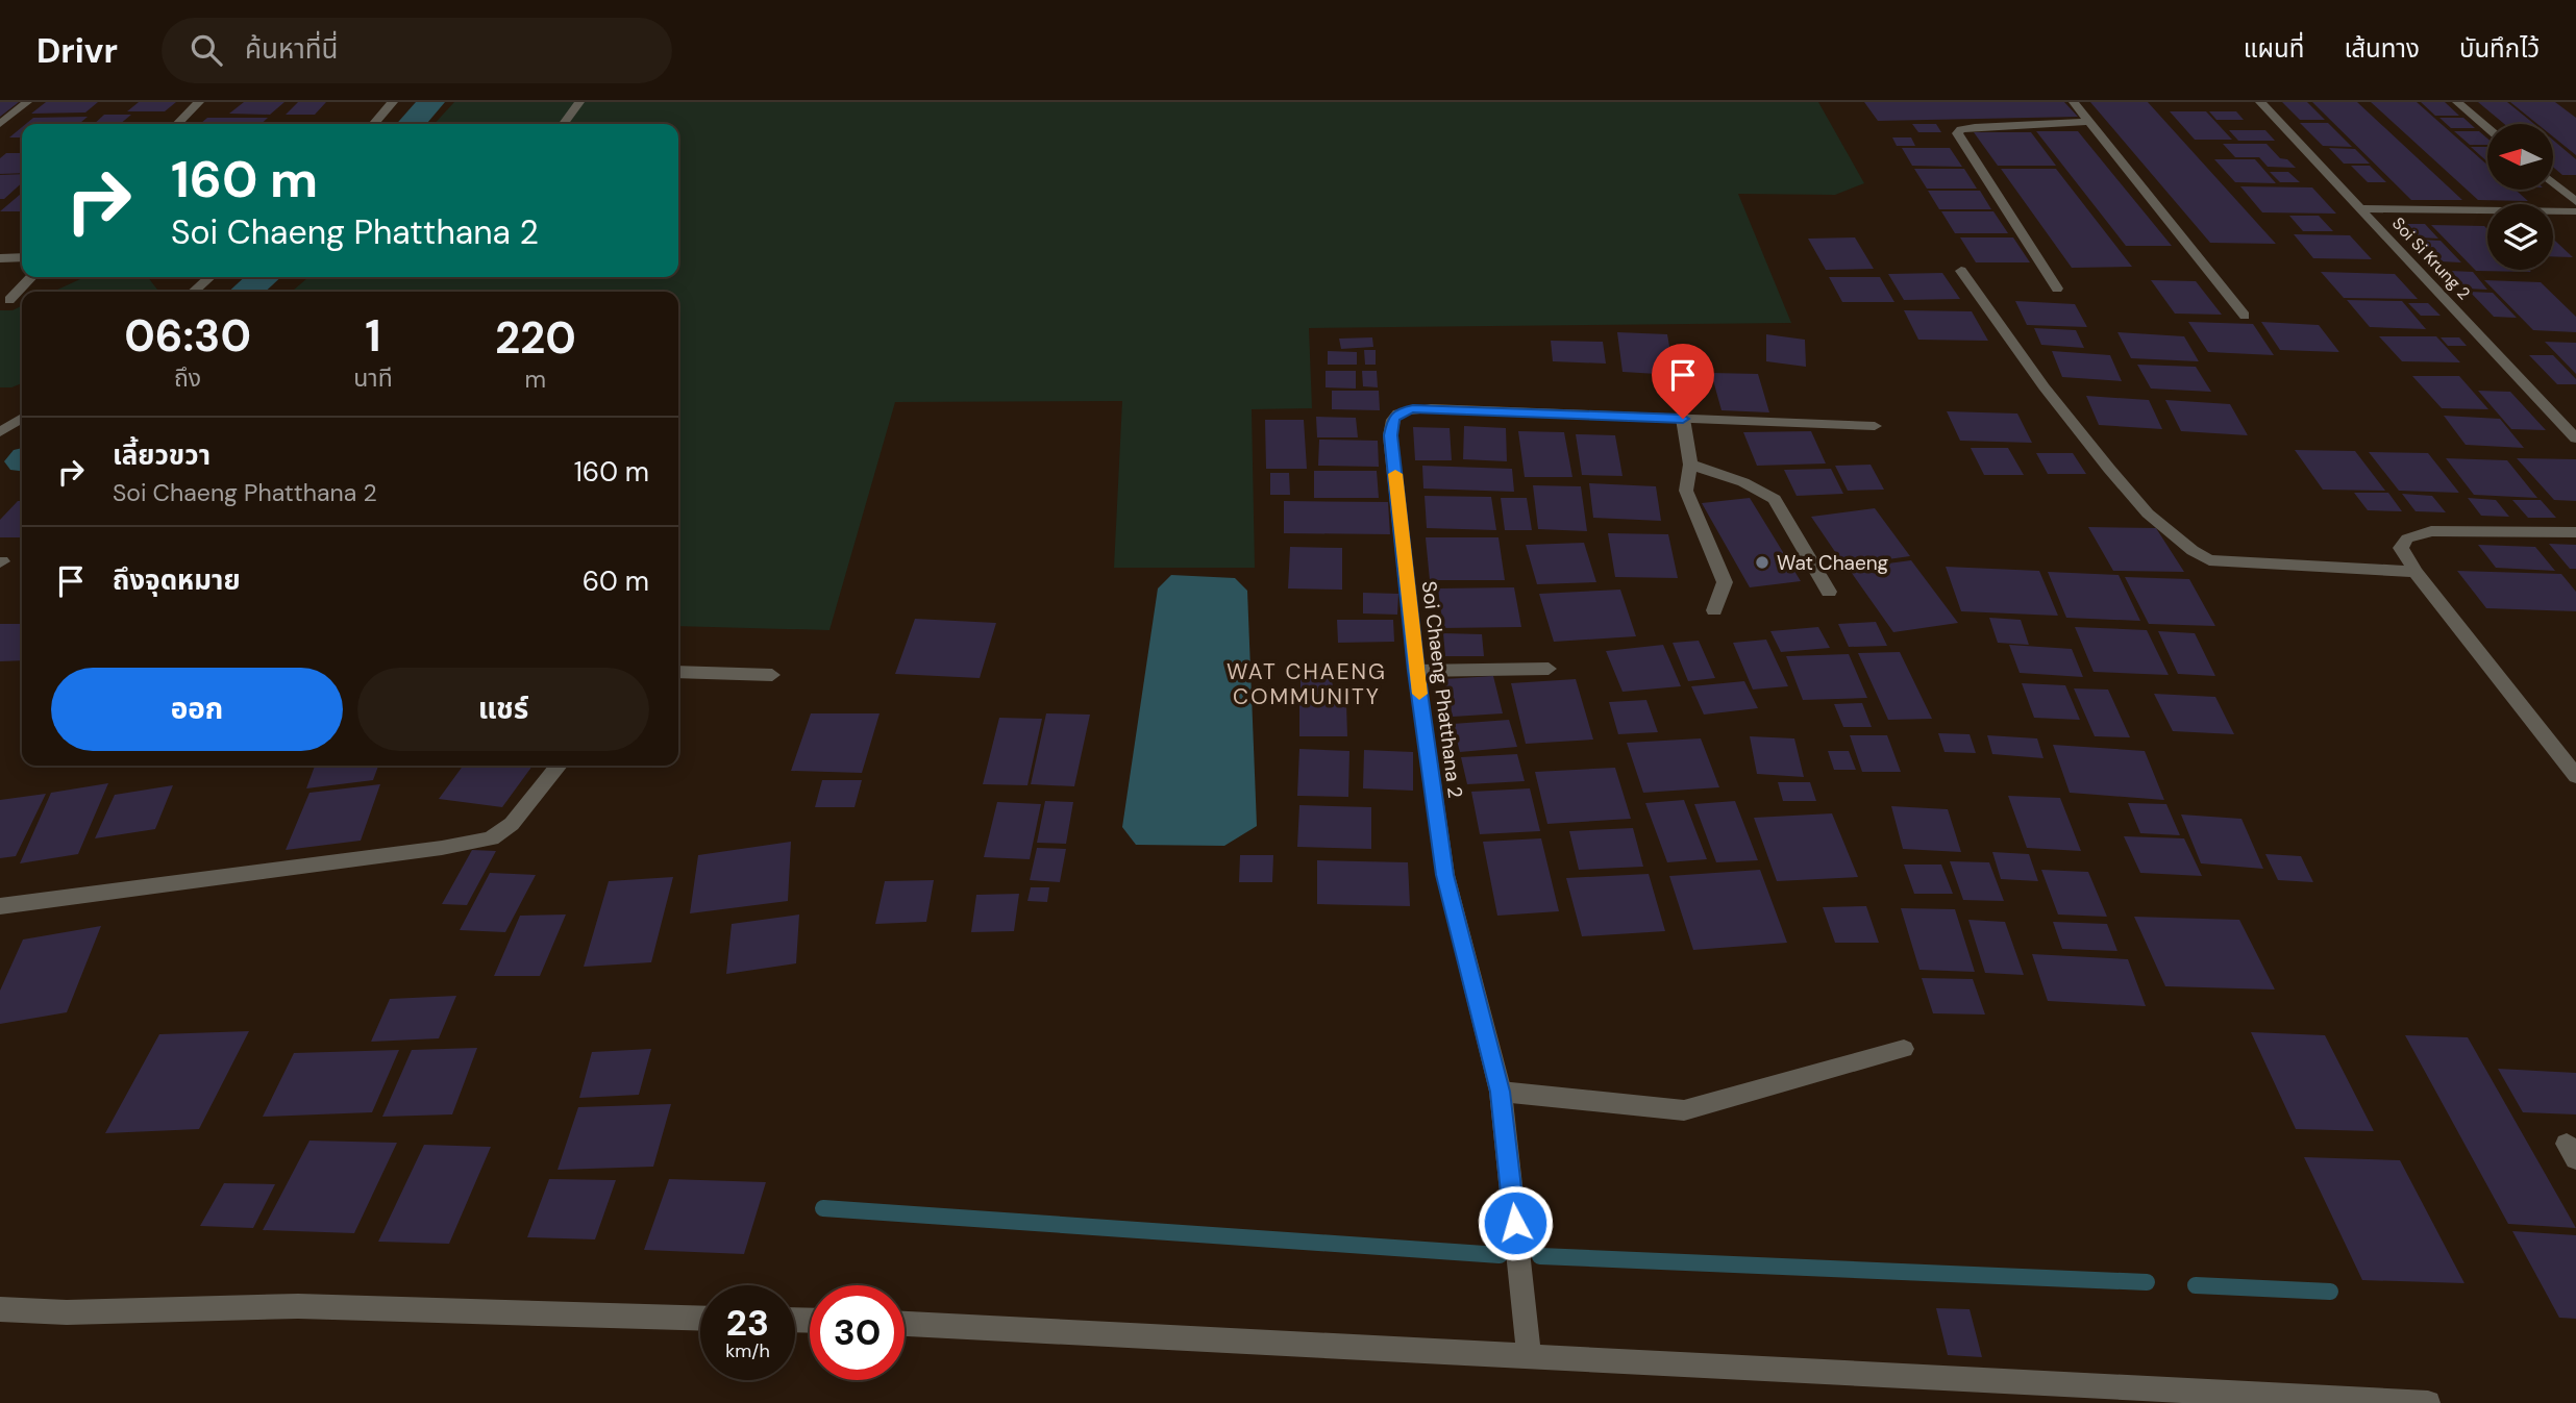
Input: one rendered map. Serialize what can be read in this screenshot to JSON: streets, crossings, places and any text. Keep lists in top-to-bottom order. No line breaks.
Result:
{"streets":{"street":["Soi Si Krung 2","Soi Chaeng Phatthana 2"]},"districts":["WAT CHAENG COMMUNITY"],"places":["Wat Chaeng"],"north":"left","page":{"header":"Drivr","search":"ค้นหาที่นี่","nav":["แผนที่","เส้นทาง","บันทึกไว้"],"turn":["160 m","Soi Chaeng Phatthana 2"],"eta":["06:30","ถึง","1","นาที","220","m"],"list":[{"name":"เลี้ยวขวา","note":"Soi Chaeng Phatthana 2","value":"160 m"},{"name":"ถึงจุดหมาย","value":"60 m"}],"buttons":["ออก","แชร์"],"speed":"23 km/h","limit":"30"}}
